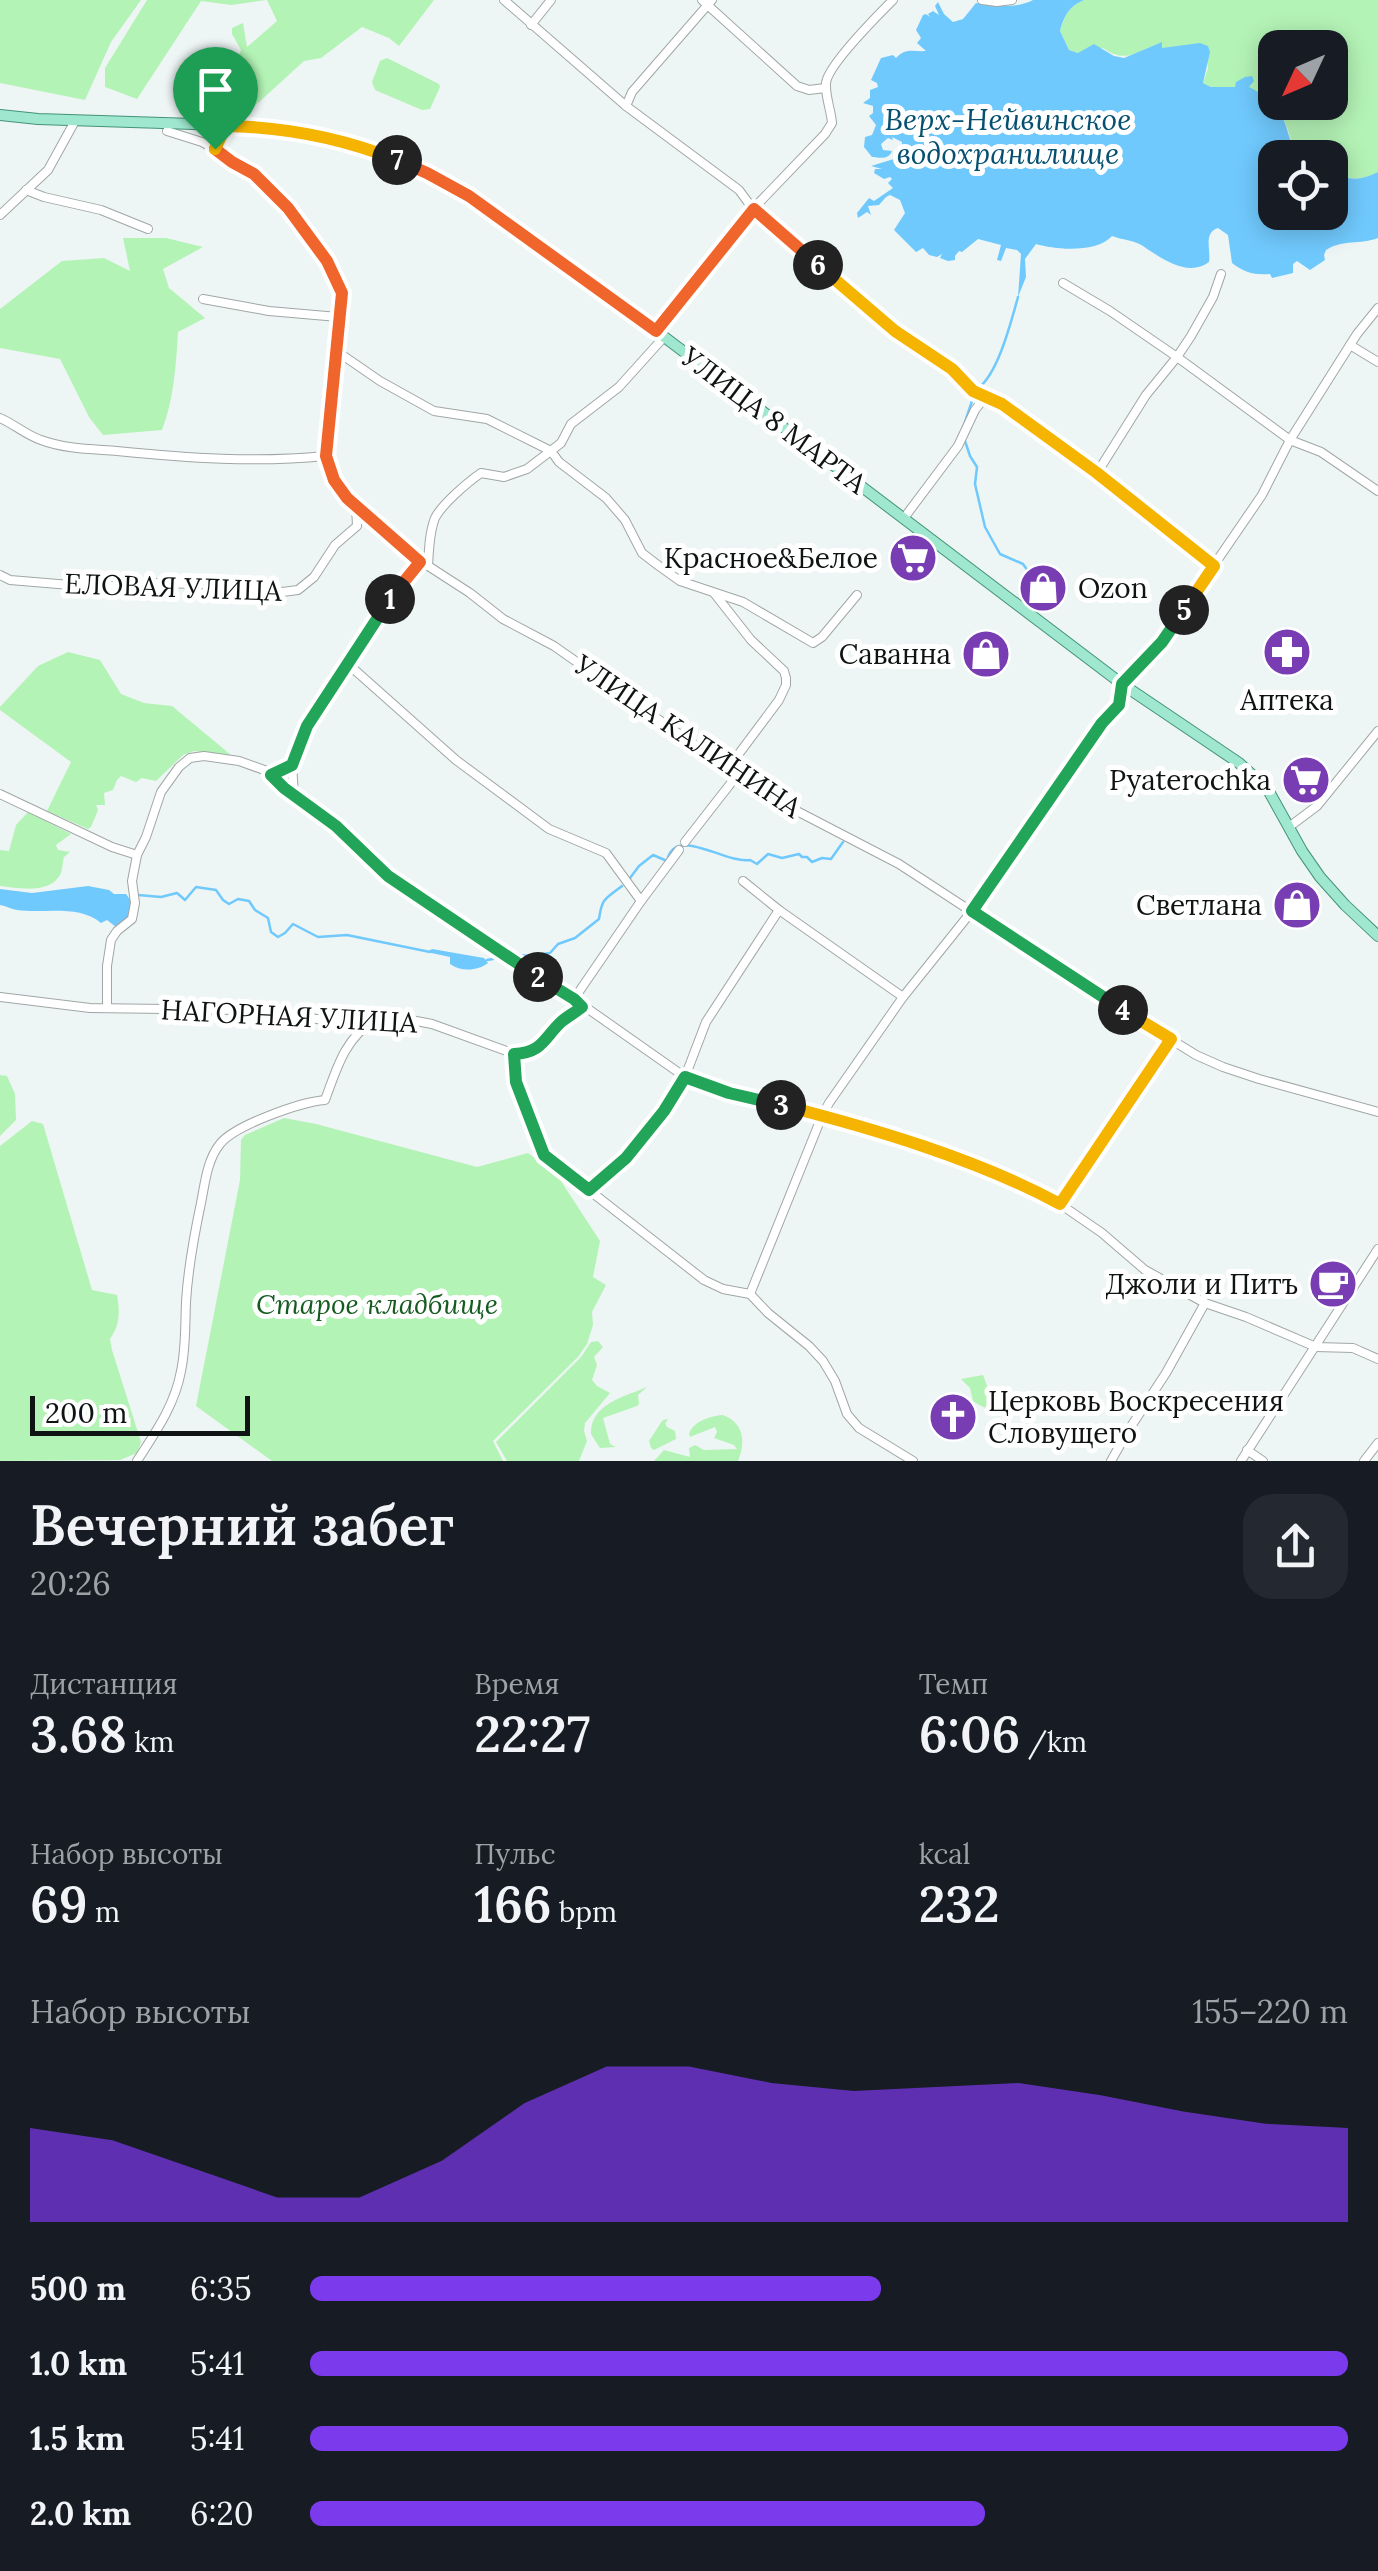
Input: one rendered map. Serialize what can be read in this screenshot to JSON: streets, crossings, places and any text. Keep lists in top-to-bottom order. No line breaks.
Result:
{"streets":{"main road":["УЛИЦА 8 МАРТА"],"street":["ЕЛОВАЯ УЛИЦА","УЛИЦА КАЛИНИНА","НАГОРНАЯ УЛИЦА"]},"water":["Верх-Нейвинское водохранилище"],"parks":["Старое кладбище"],"places":{"supermarket":["Красное&Белое","Pyaterochka"],"shop":["Ozon","Саванна","Светлана"],"pharmacy":["Аптека"],"cafe":["Джоли и Питъ"],"church":["Церковь Воскресения Словущего"]},"scale_bar":"200 m","north":"bottom left","page":{"pins":["7","6","1","5","2","4","3"],"scale":"200 m","heading":["Вечерний забег","20:26"],"stats":[["Дистанция","3.68 km"],["Время","22:27"],["Темп","6:06 /km"],["Набор высоты","69 m"],["Пульс","166 bpm"],["kcal","232"]],"chart":["Набор высоты","155–220 m"],"list":[{"name":"500 m","note":"6:35"},{"name":"1.0 km","note":"5:41"},{"name":"1.5 km","note":"5:41"},{"name":"2.0 km","note":"6:20"}]}}
